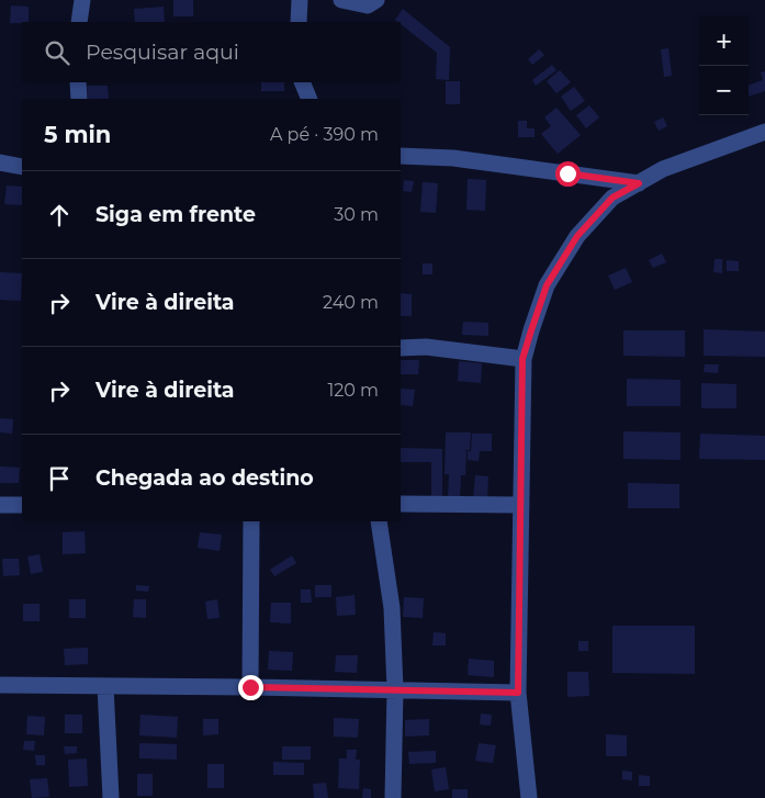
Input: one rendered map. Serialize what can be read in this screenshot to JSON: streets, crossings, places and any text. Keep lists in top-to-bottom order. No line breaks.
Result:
{"page":{"map_buttons":["+","−"],"search":"Pesquisar aqui","heading":["5 min","A pé · 390 m"],"list":[["Siga em frente","30 m"],["Vire à direita","240 m"],["Vire à direita","120 m"],"Chegada ao destino"]}}
